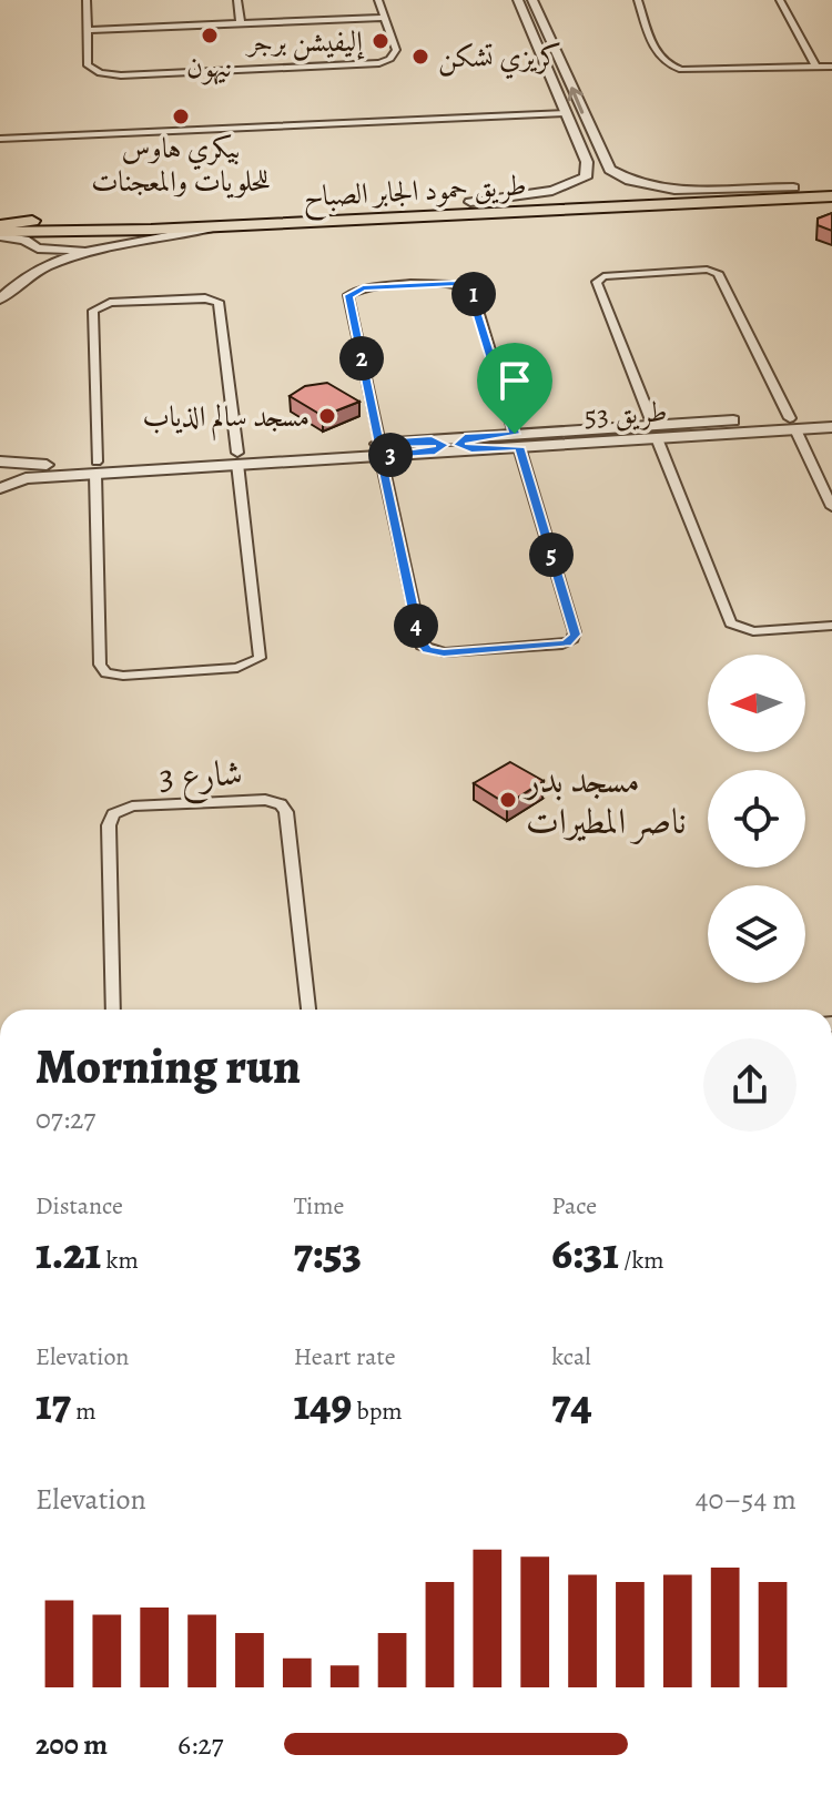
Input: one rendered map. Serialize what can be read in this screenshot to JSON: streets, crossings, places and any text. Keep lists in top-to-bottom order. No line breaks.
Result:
{"streets":{"main road":["طريق حمود الجابر الصباح"],"street":["طريق 53","شارع 3"]},"places":["نيهون","إليفيشن برجر","كريزي تشكن","بيكري هاوس للحلويات والمعجنات","مسجد سالم الذياب","مسجد بدر ناصر المطيرات"],"north":"left","page":{"pins":["1","2","3","5","4"],"heading":["Morning run","07:27"],"stats":[["Distance","1.21 km"],["Time","7:53"],["Pace","6:31 /km"],["Elevation","17 m"],["Heart rate","149 bpm"],["kcal","74"]],"chart":["Elevation","40–54 m"],"list":[{"name":"200 m","note":"6:27"}]}}
